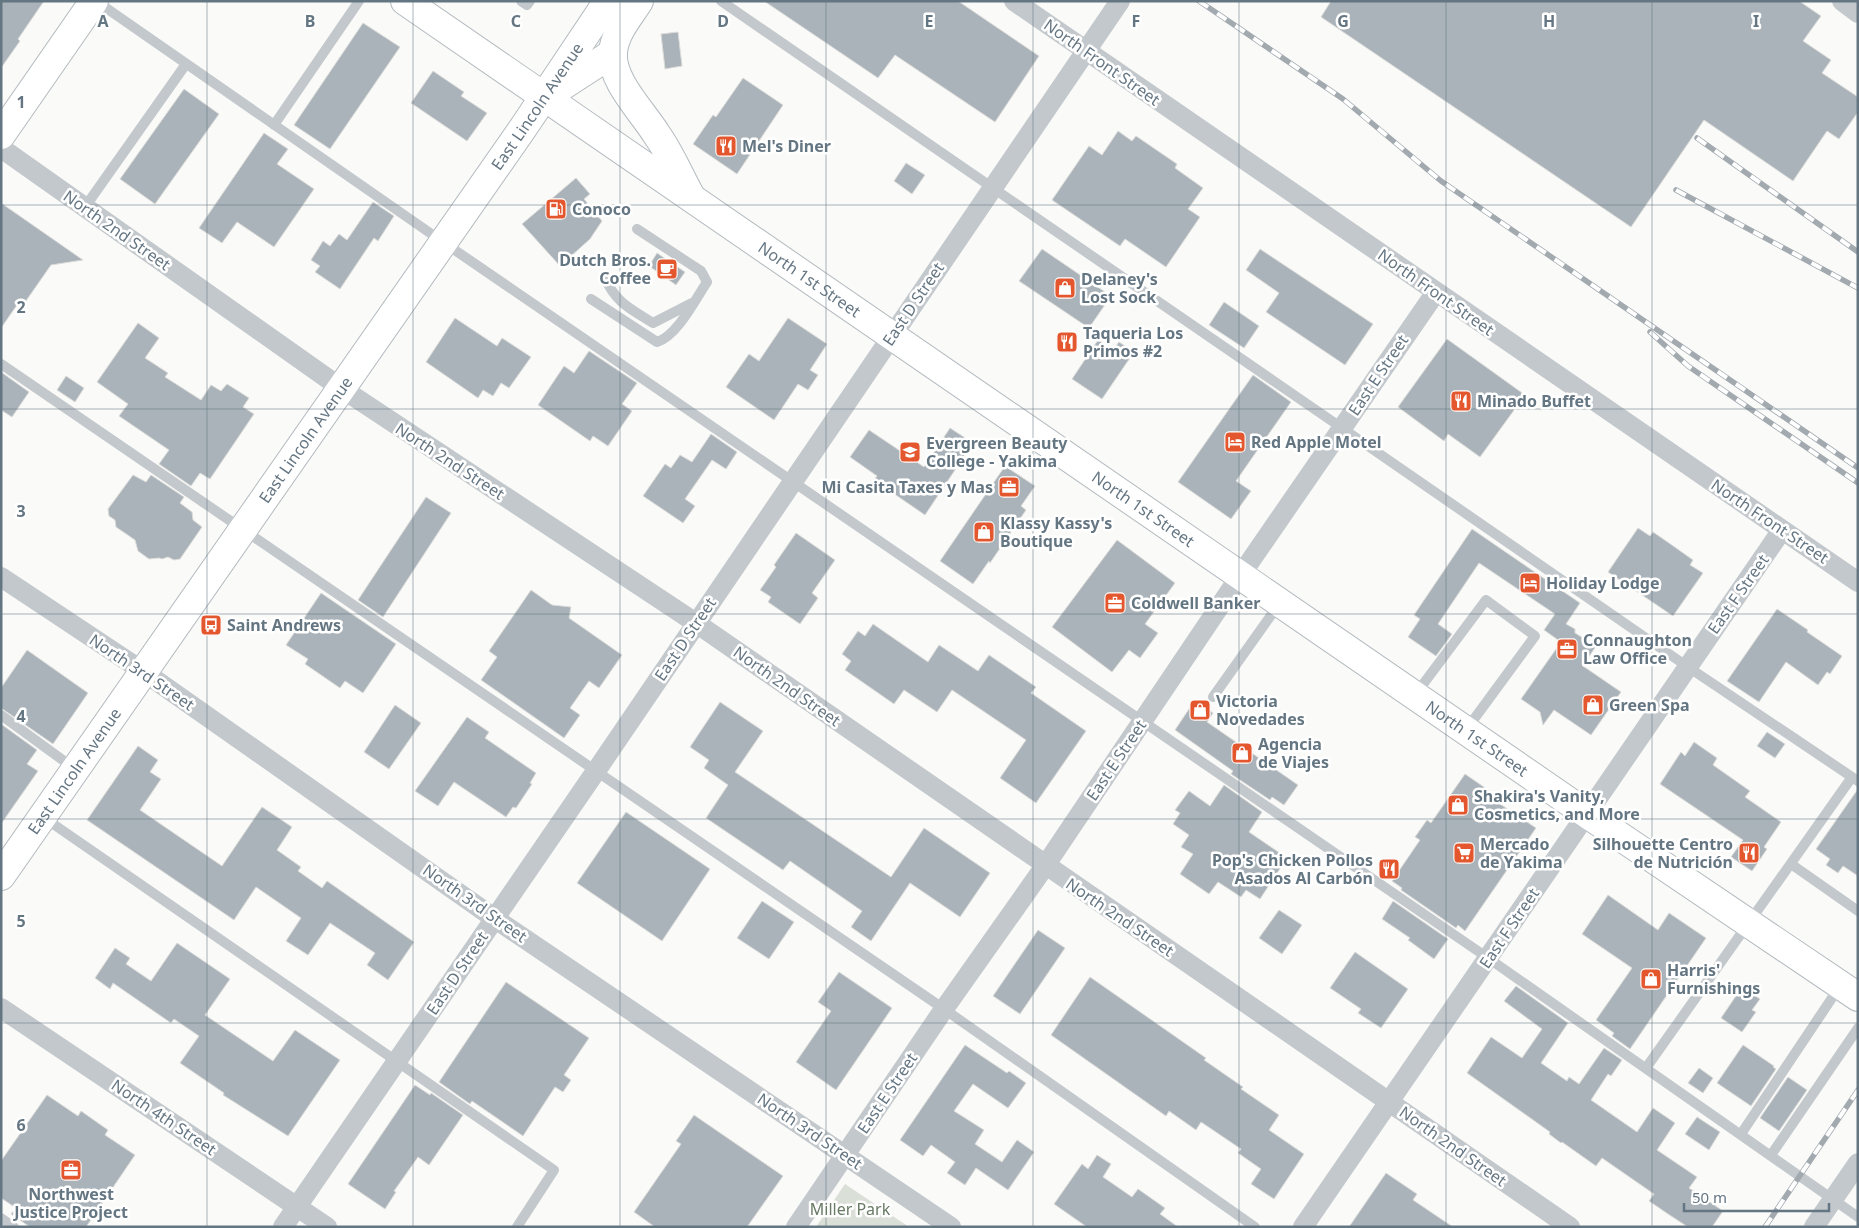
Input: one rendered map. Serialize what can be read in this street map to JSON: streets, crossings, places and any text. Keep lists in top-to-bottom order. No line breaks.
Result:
{"streets":{"main road":["East Lincoln Avenue","North 1st Street"],"street":["North Front Street","North 2nd Street","East D Street","East E Street","East F Street","North 3rd Street","North 4th Street"]},"crossings":[["North Front Street","East D Street"],["North Front Street","East E Street"],["North Front Street","East F Street"],["East Lincoln Avenue","North 2nd Street"],["East Lincoln Avenue","North 1st Street"],["East Lincoln Avenue","North 3rd Street"],["North 2nd Street","East D Street"],["North 2nd Street","East E Street"],["North 2nd Street","East F Street"],["North 1st Street","East D Street"],["North 1st Street","East E Street"],["North 1st Street","East F Street"],["East D Street","North 3rd Street"],["East D Street","North 4th Street"],["East E Street","North 3rd Street"]],"parks":["Miller Park"],"places":{"restaurant":["Mel's Diner","Taqueria Los Primos #2","Minado Buffet","Silhouette Centro de Nutrición","Pop's Chicken Pollos Asados Al Carbón"],"fuel station":["Conoco"],"cafe":["Dutch Bros. Coffee"],"shop":["Delaney's Lost Sock","Klassy Kassy's Boutique","Green Spa","Victoria Novedades","Agencia de Viajes","Shakira's Vanity, Cosmetics, and More","Harris' Furnishings"],"hotel":["Red Apple Motel","Holiday Lodge"],"school or university":["Evergreen Beauty College - Yakima"],"office":["Mi Casita Taxes y Mas","Coldwell Banker","Connaughton Law Office","Northwest Justice Project"],"bus stop":["Saint Andrews"],"supermarket":["Mercado de Yakima"]},"scale_bar":"50 m","grid":{"columns":["A","B","C","D","E","F","G","H","I"],"rows":["1","2","3","4","5","6"]}}
